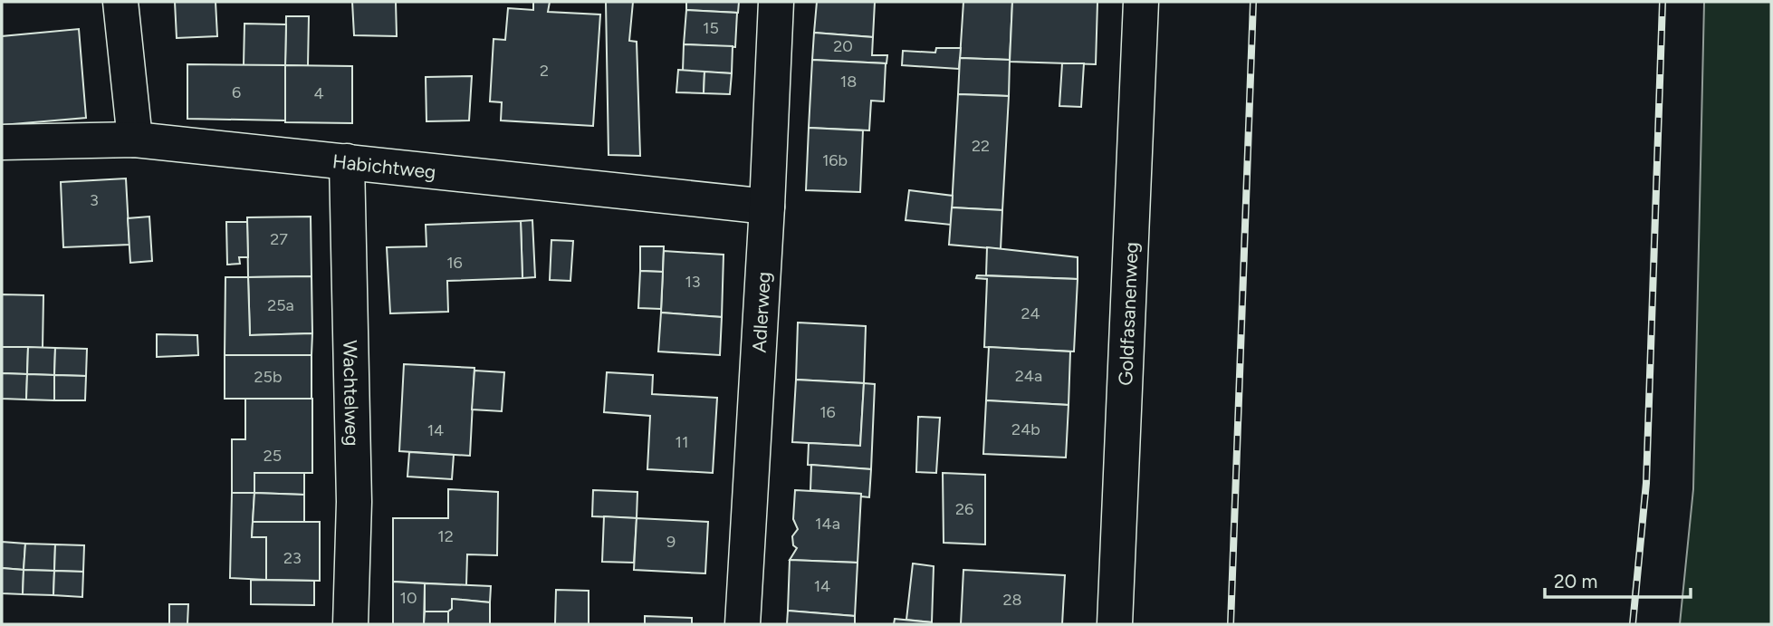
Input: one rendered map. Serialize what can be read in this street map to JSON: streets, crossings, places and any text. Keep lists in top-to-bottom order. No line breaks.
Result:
{"streets":{"street":["Habichtweg","Adlerweg","Goldfasanenweg","Wachtelweg"]},"crossings":[["Habichtweg","Adlerweg"],["Habichtweg","Wachtelweg"]],"house_numbers":["15","20","2","18","6","4","22","16b","3","27","16","13","25a","24","24a","25b","16","24b","14","11","25","26","14a","12","9","23","14","10","28"],"scale_bar":"20 m"}
